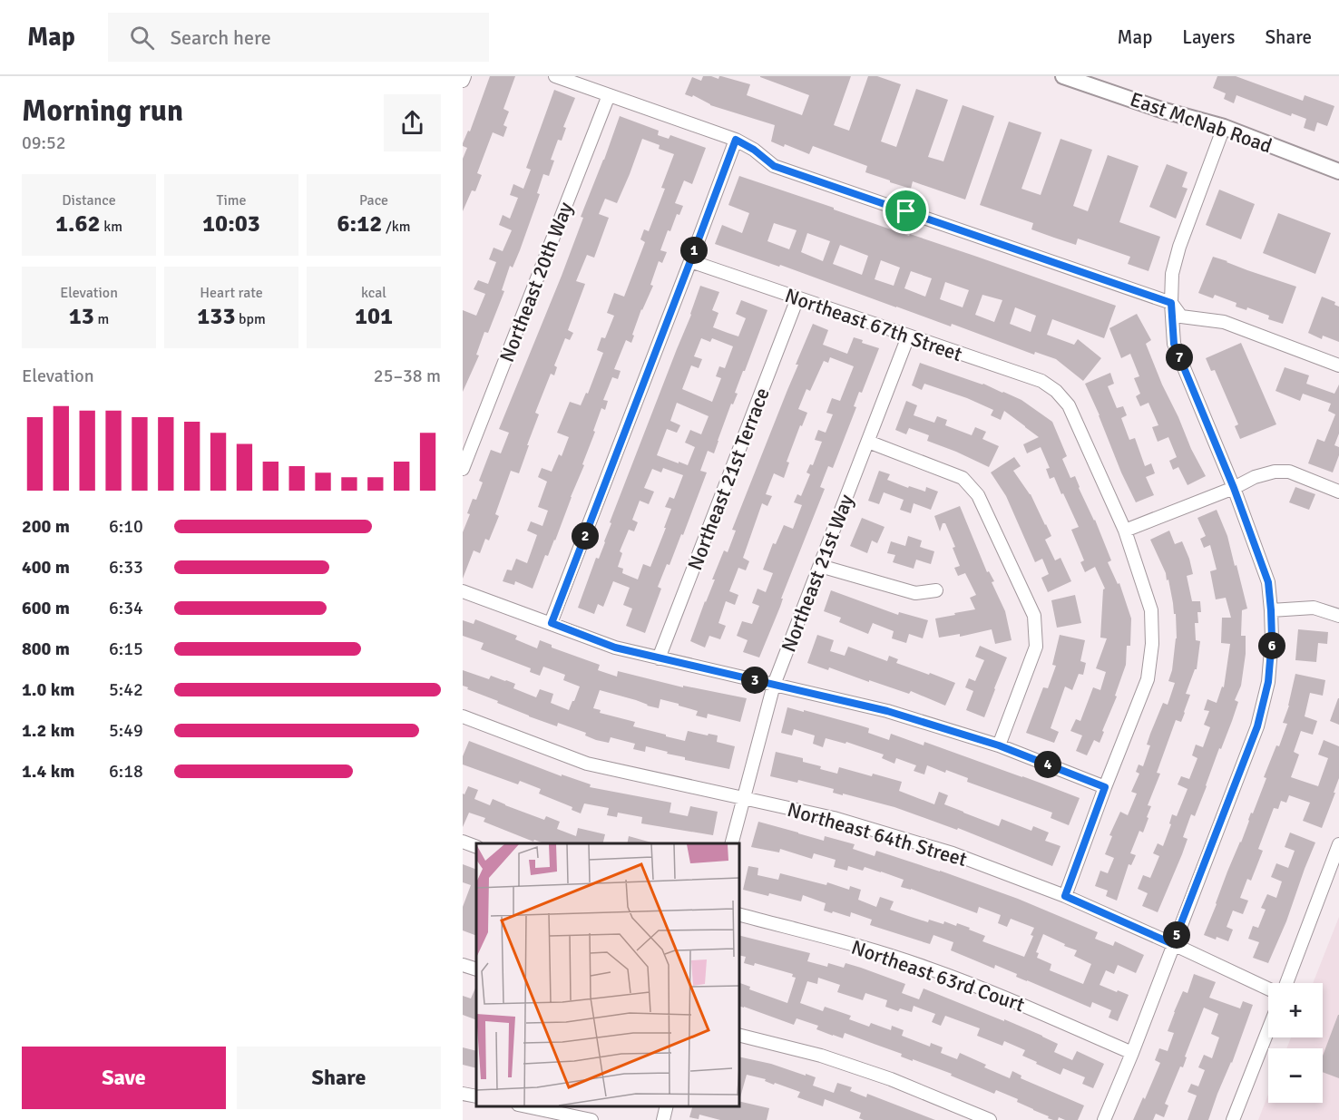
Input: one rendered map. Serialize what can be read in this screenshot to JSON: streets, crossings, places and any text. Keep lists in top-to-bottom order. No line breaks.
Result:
{"streets":{"street":["East McNab Road","Northeast 20th Way","Northeast 67th Street","Northeast 21st Terrace","Northeast 21st Way","Northeast 64th Street","Northeast 63rd Court"]},"crossings":[["Northeast 67th Street","Northeast 21st Terrace"],["Northeast 67th Street","Northeast 21st Way"],["Northeast 21st Way","Northeast 64th Street"]],"page":{"header":"Map","search":"Search here","nav":["Map","Layers","Share"],"heading":["Morning run","09:52"],"stats":[["Distance","1.62 km"],["Time","10:03"],["Pace","6:12 /km"],["Elevation","13 m"],["Heart rate","133 bpm"],["kcal","101"]],"pins":["1","7","2","6","3","4","5"],"chart":["Elevation","25–38 m"],"list":[{"name":"200 m","note":"6:10"},{"name":"400 m","note":"6:33"},{"name":"600 m","note":"6:34"},{"name":"800 m","note":"6:15"},{"name":"1.0 km","note":"5:42"},{"name":"1.2 km","note":"5:49"},{"name":"1.4 km","note":"6:18"}],"map_buttons":["+","−"],"buttons":["Save","Share"]}}
